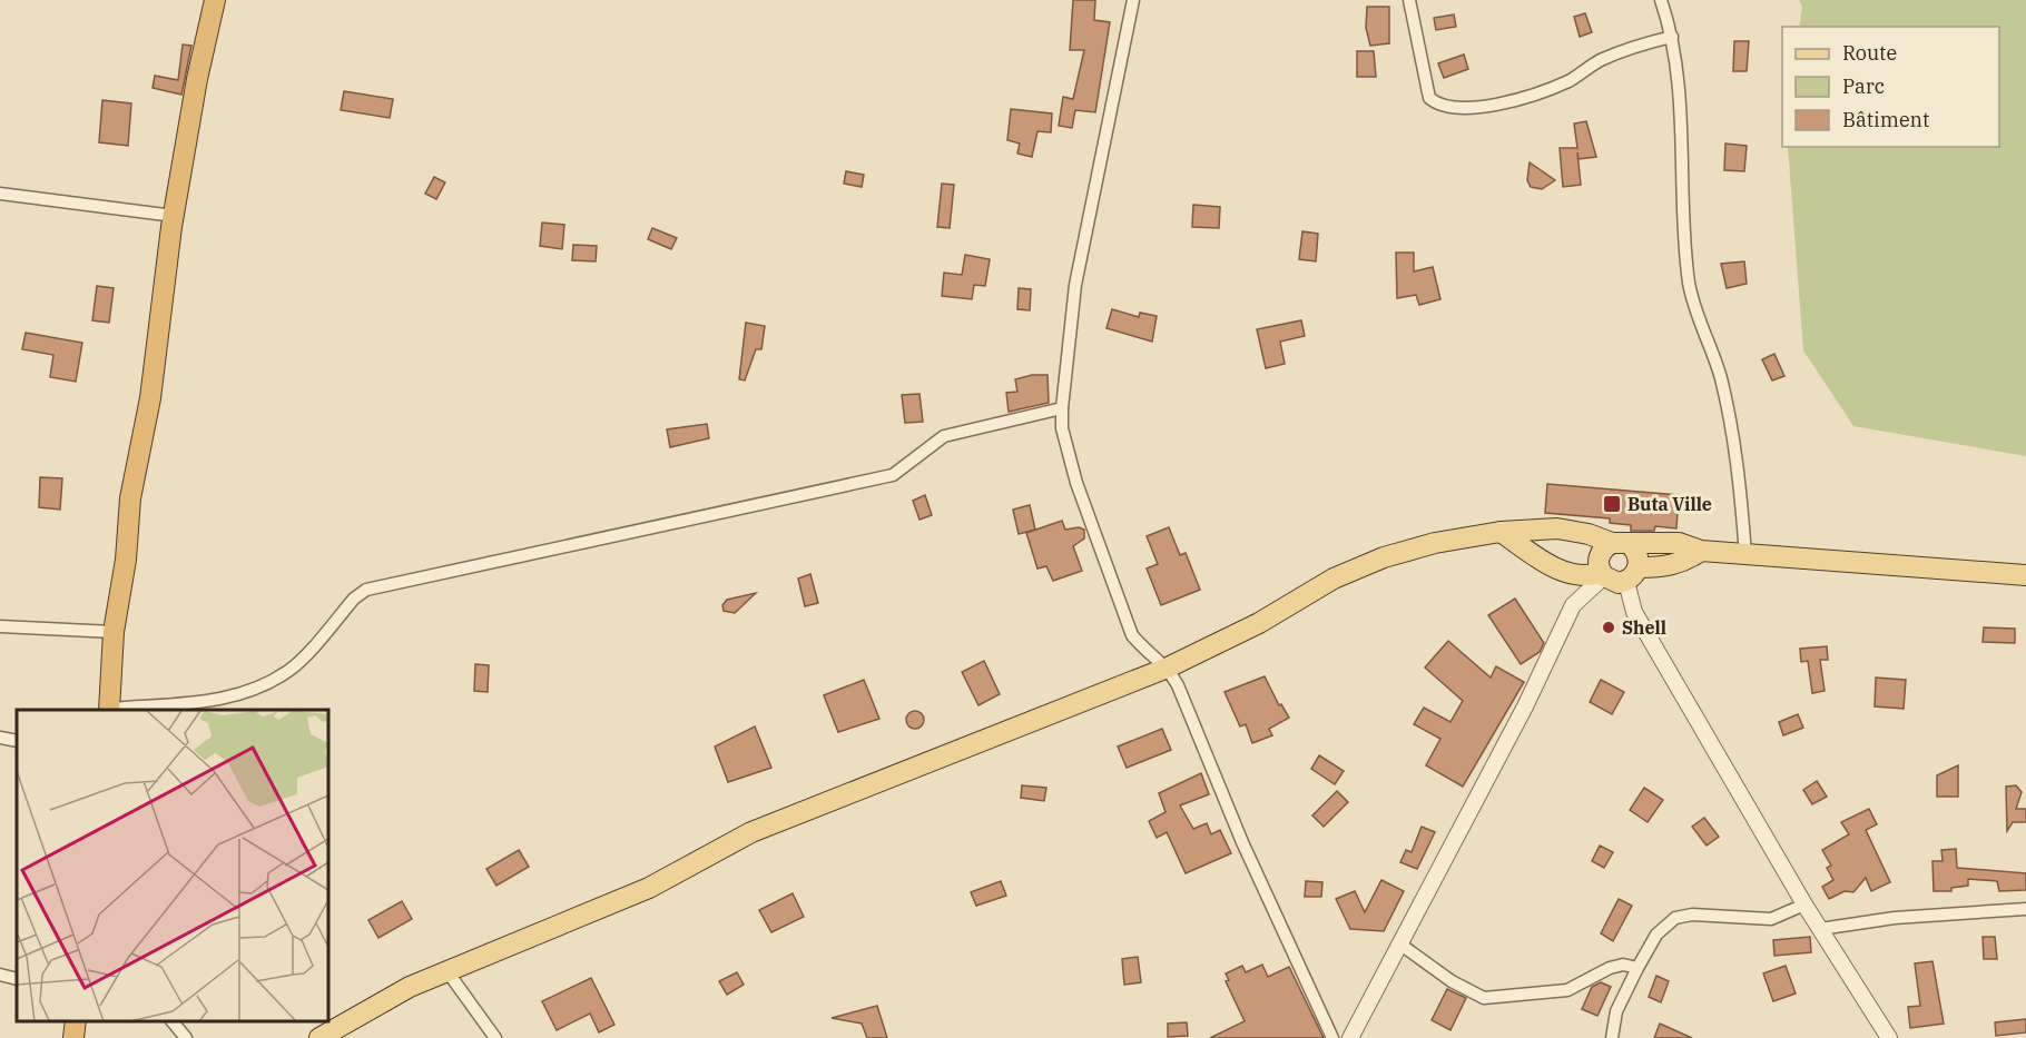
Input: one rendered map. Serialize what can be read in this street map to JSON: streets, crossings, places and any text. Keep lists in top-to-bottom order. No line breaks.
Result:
{"places":{"transit":["Buta Ville"],"other":["Shell"]},"legend":["Route","Parc","Bâtiment"]}
